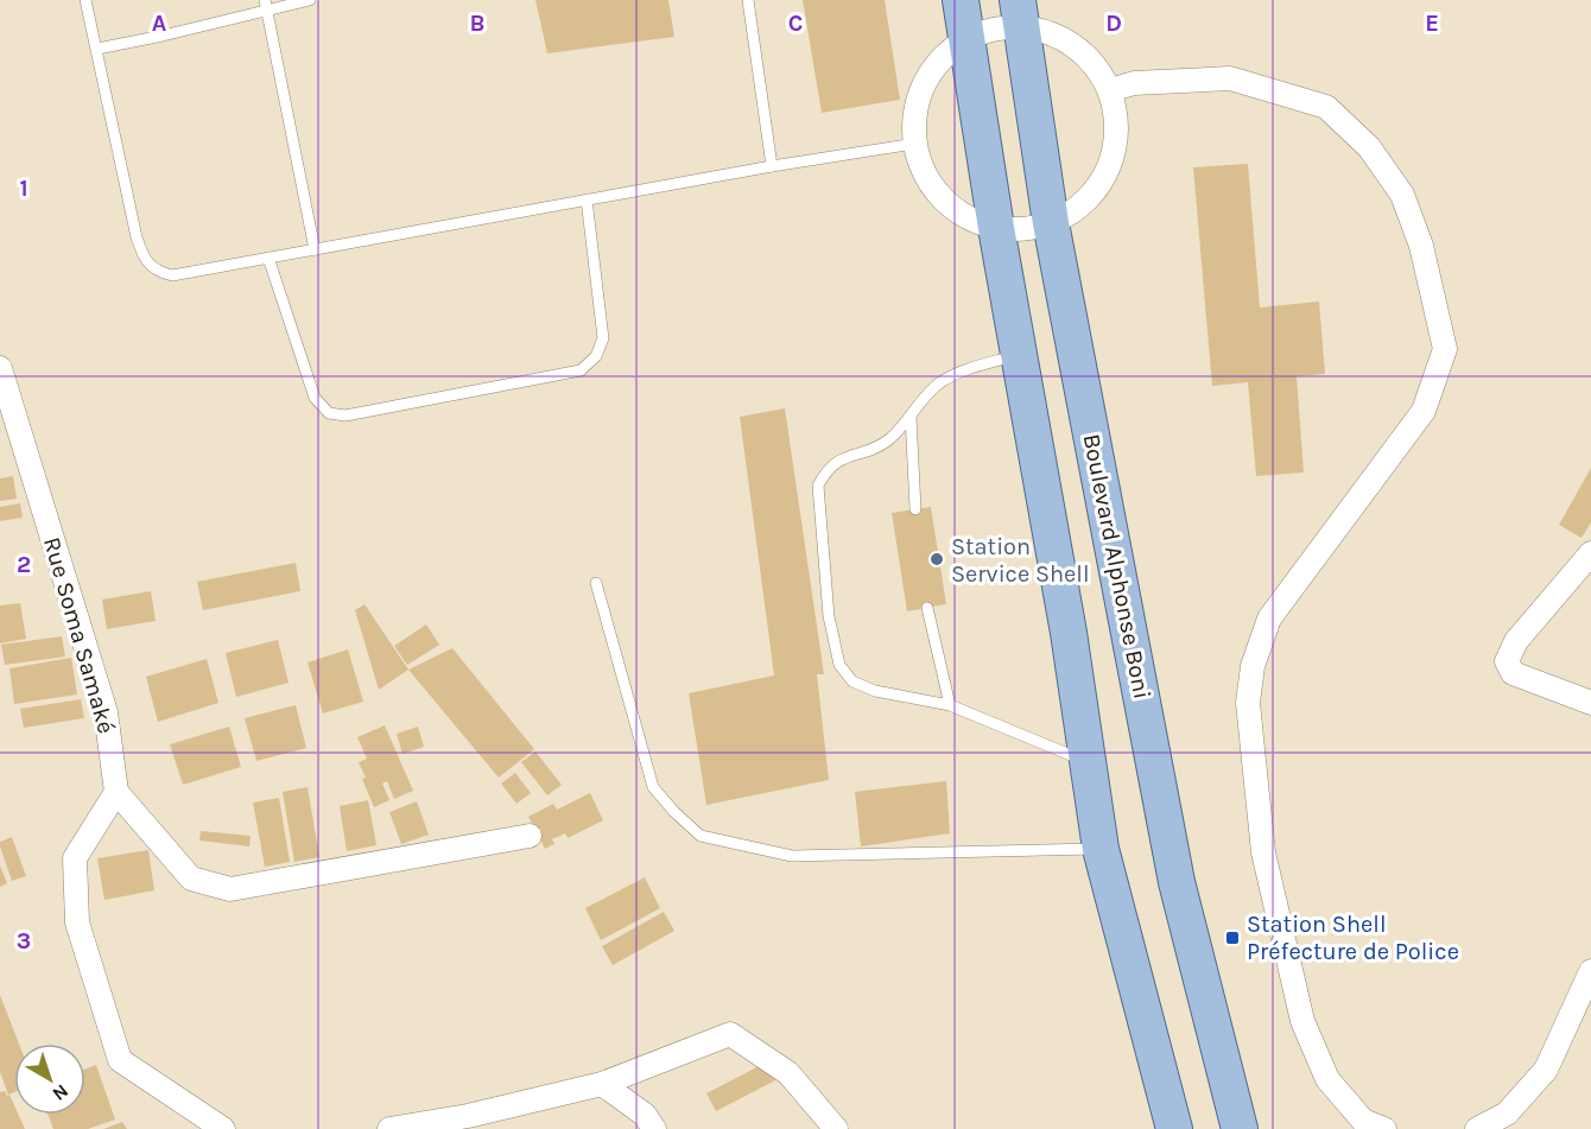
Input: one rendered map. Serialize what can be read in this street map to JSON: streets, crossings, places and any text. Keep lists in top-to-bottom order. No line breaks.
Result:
{"streets":{"main road":["Boulevard Alphonse Boni"],"street":["Rue Soma Samaké"]},"places":{"other":["Station Service Shell"],"transit":["Station Shell Préfecture de Police"]},"north":"bottom right","grid":{"columns":["A","B","C","D","E"],"rows":["1","2","3"]}}
